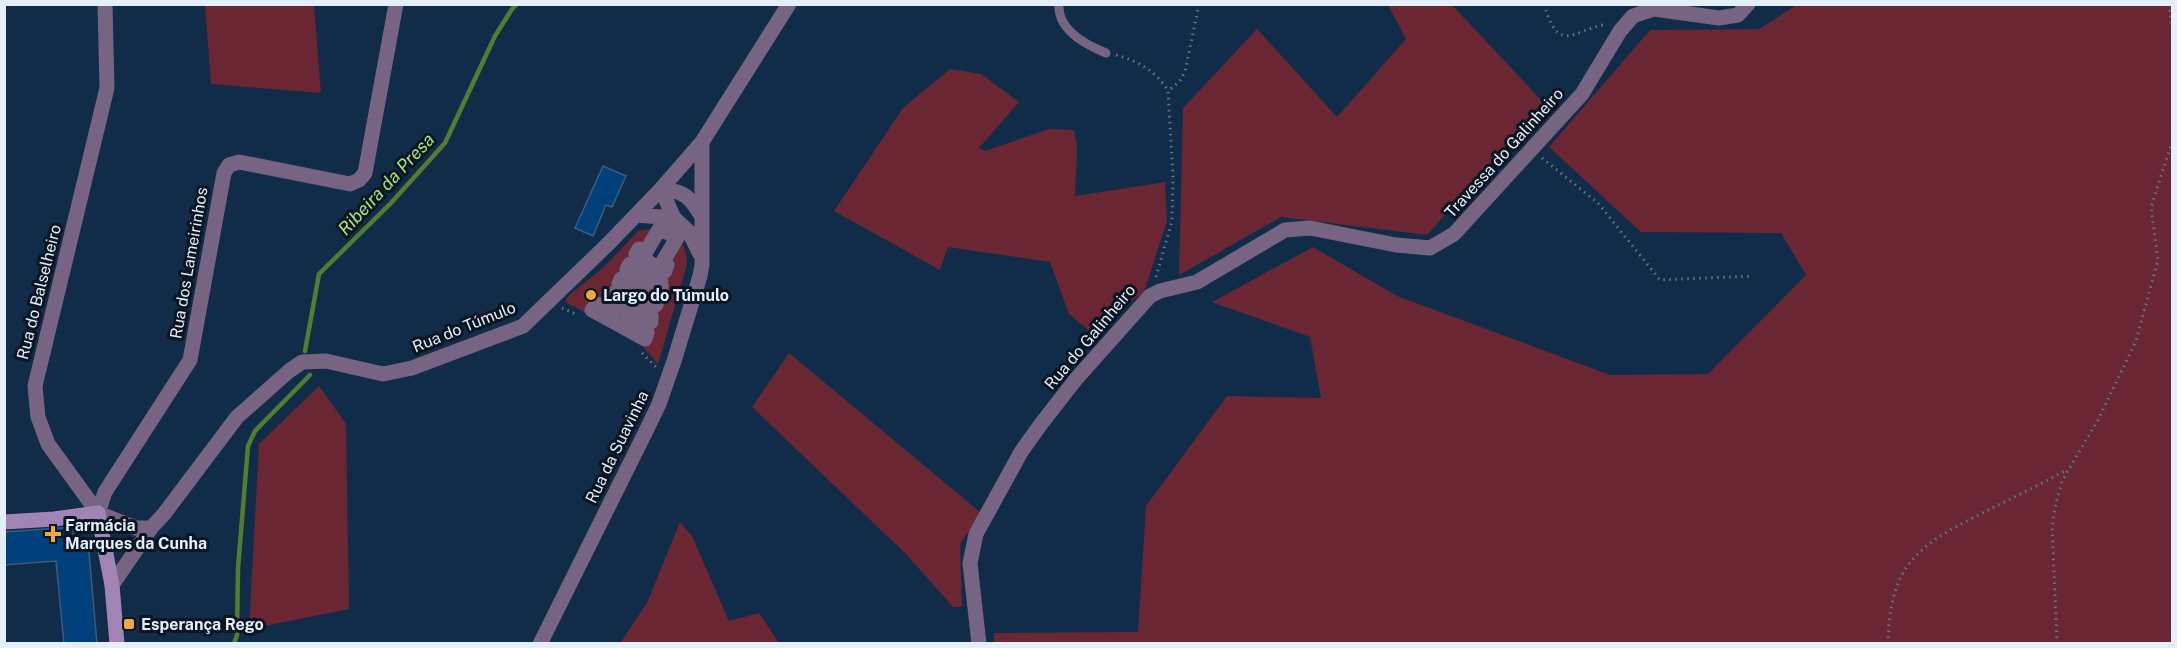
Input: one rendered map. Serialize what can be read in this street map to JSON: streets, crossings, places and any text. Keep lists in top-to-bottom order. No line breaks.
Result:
{"streets":{"street":["Travessa do Galinheiro","Rua dos Lameirinhos","Rua do Balselheiro","Rua do Túmulo","Rua do Galinheiro","Rua da Suavinha"]},"crossings":[["Travessa do Galinheiro","Rua do Galinheiro"],["Rua dos Lameirinhos","Rua do Balselheiro"],["Rua do Balselheiro","Rua do Túmulo"],["Rua do Túmulo","Rua da Suavinha"]],"water":["Ribeira da Presa"],"places":{"other":["Largo do Túmulo"],"health":["Farmácia Marques da Cunha"],"transit":["Esperança Rego"]}}
